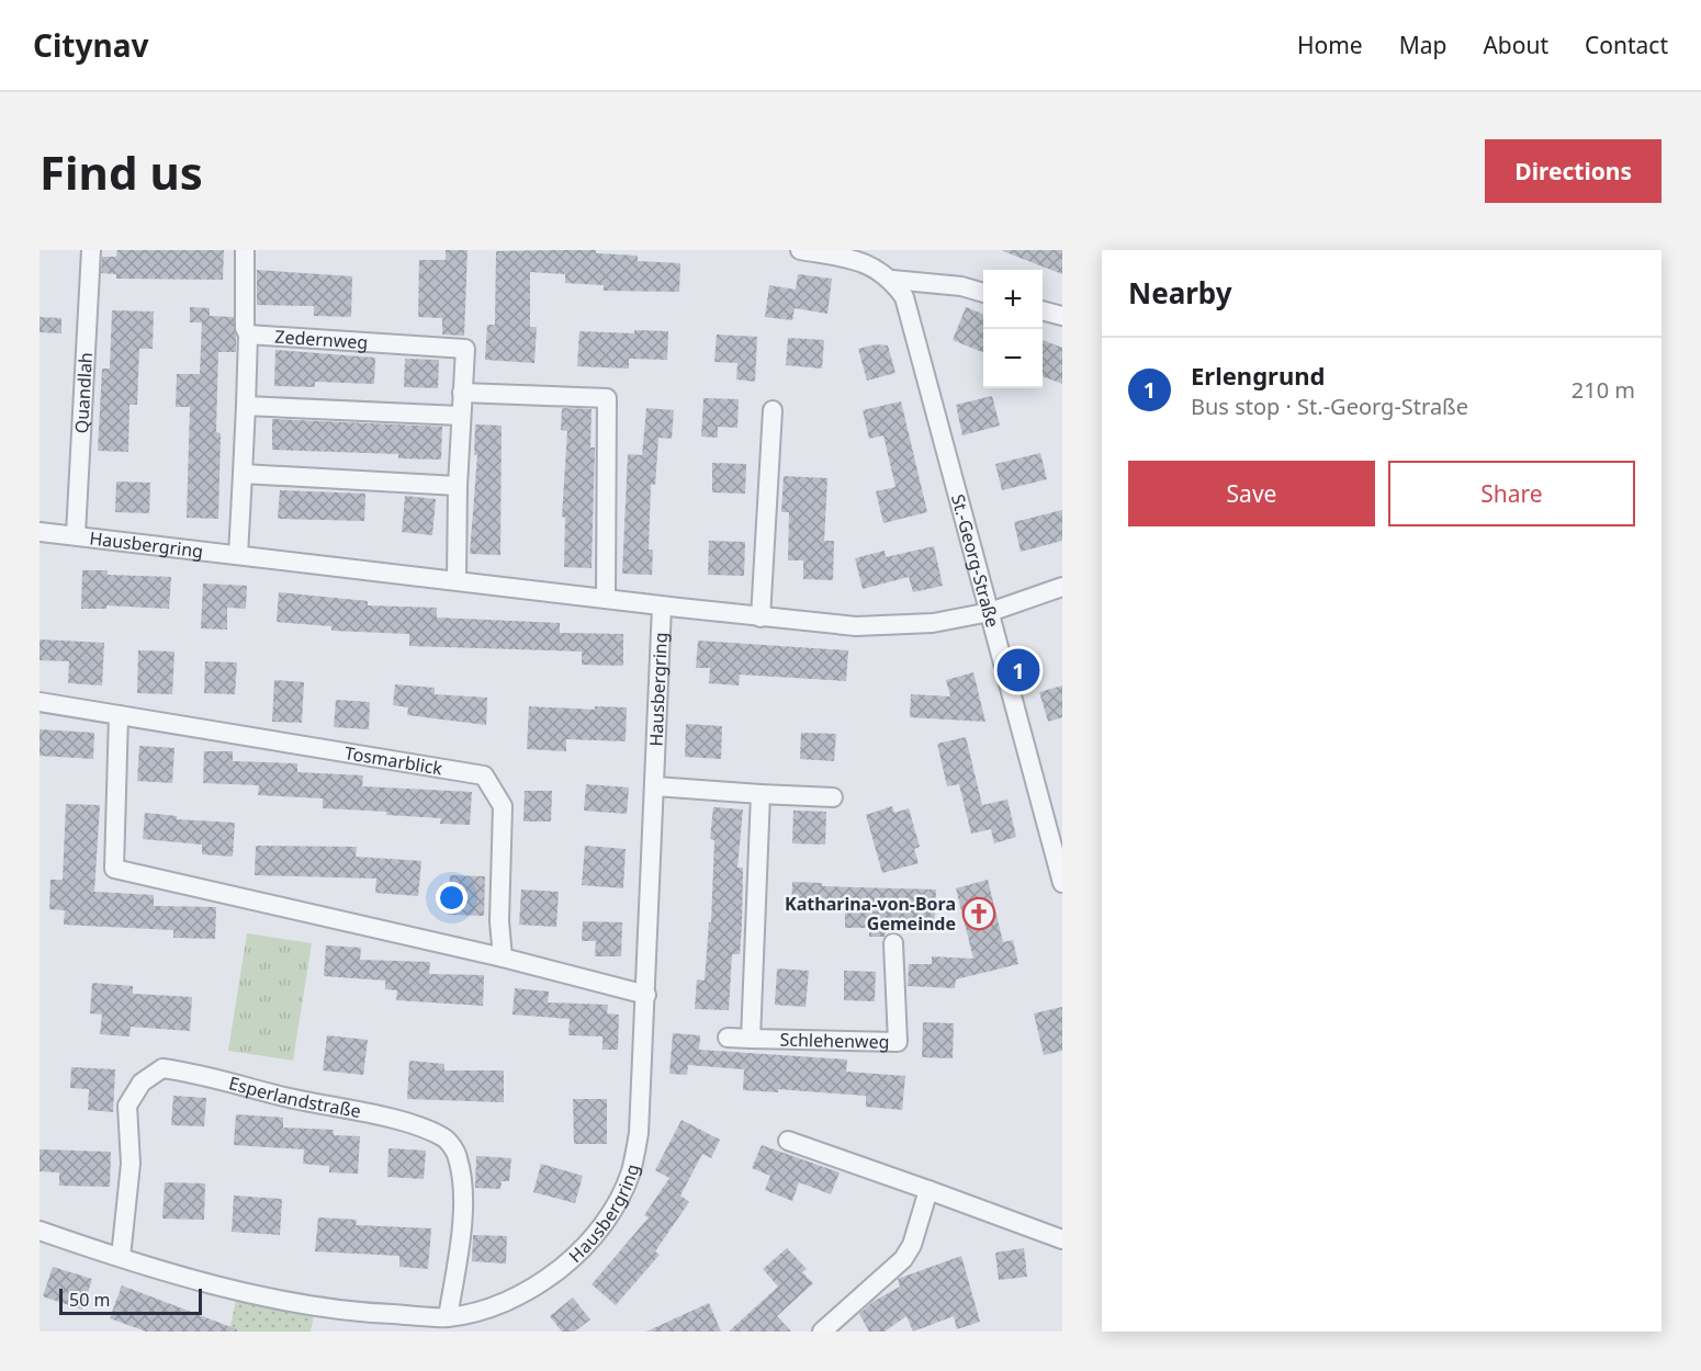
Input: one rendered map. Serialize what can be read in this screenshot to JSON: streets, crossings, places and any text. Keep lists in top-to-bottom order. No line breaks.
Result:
{"streets":{"street":["Zedernweg","Quandlah","Hausbergring","St.-Georg-Straße","Tosmarblick","Schlehenweg","Esperlandstraße"]},"crossings":[["Zedernweg","Hausbergring"],["Quandlah","Hausbergring"],["Hausbergring","St.-Georg-Straße"],["Hausbergring","Esperlandstraße"]],"places":{"church":["Katharina-von-Bora Gemeinde"]},"scale_bar":"50 m","page":{"header":"Citynav","nav":["Home","Map","About","Contact"],"buttons":["Directions",["Save","Share"]],"title":"Find us","heading":"Nearby","map_buttons":["+","−"],"list":[{"mark":"1","name":"Erlengrund","note":"Bus stop · St.-Georg-Straße","value":"210 m"}],"pins":"1","scale":"50 m"}}
